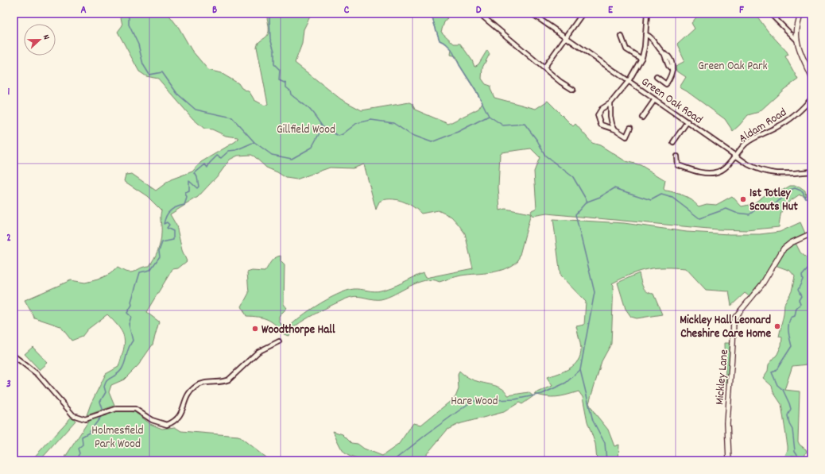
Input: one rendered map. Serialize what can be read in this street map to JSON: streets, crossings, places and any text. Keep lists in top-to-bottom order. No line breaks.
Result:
{"streets":{"street":["Green Oak Road","Aldam Road","Mickley Lane"]},"crossings":[["Green Oak Road","Aldam Road"]],"parks":["Green Oak Park","Gillfield Wood","Hare Wood","Holmesfield Park Wood"],"places":["1st Totley Scouts Hut","Mickley Hall Leonard Cheshire Care Home","Woodthorpe Hall"],"north":"right","grid":{"columns":["A","B","C","D","E","F"],"rows":["1","2","3"]}}
